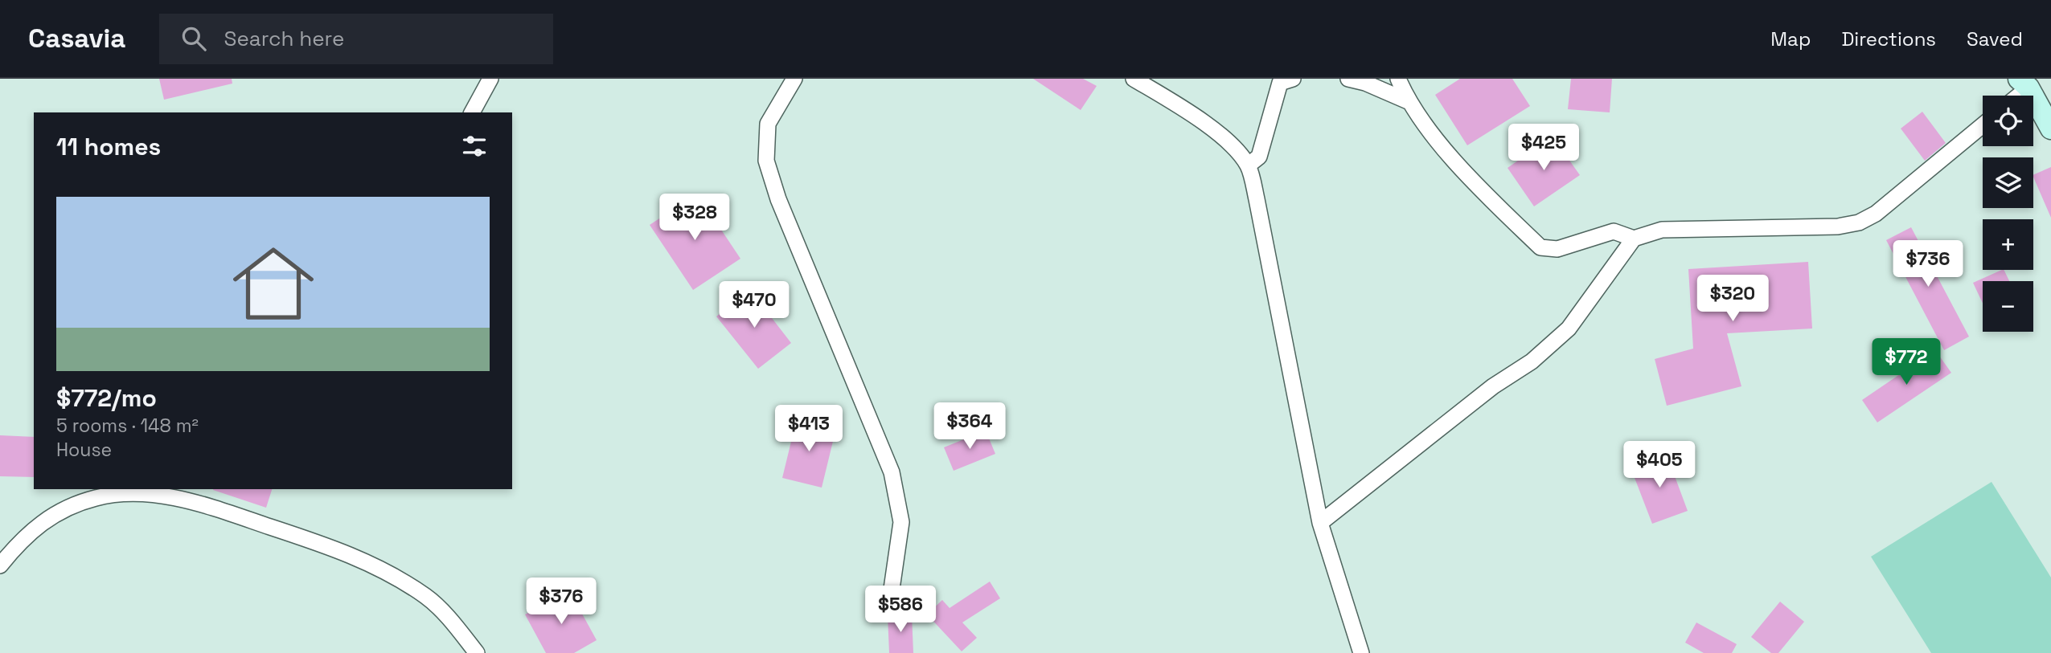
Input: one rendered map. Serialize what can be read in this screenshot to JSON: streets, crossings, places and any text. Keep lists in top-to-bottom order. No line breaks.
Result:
{"page":{"header":"Casavia","search":"Search here","nav":["Map","Directions","Saved"],"map_buttons":["+","−"],"heading":"11 homes","price":["$425","$328","$736","$320","$470","$772","$364","$413","$405","$376","$586"],"list":[{"name":"$772/mo","note":"5 rooms · 148 m² · House"}]}}
